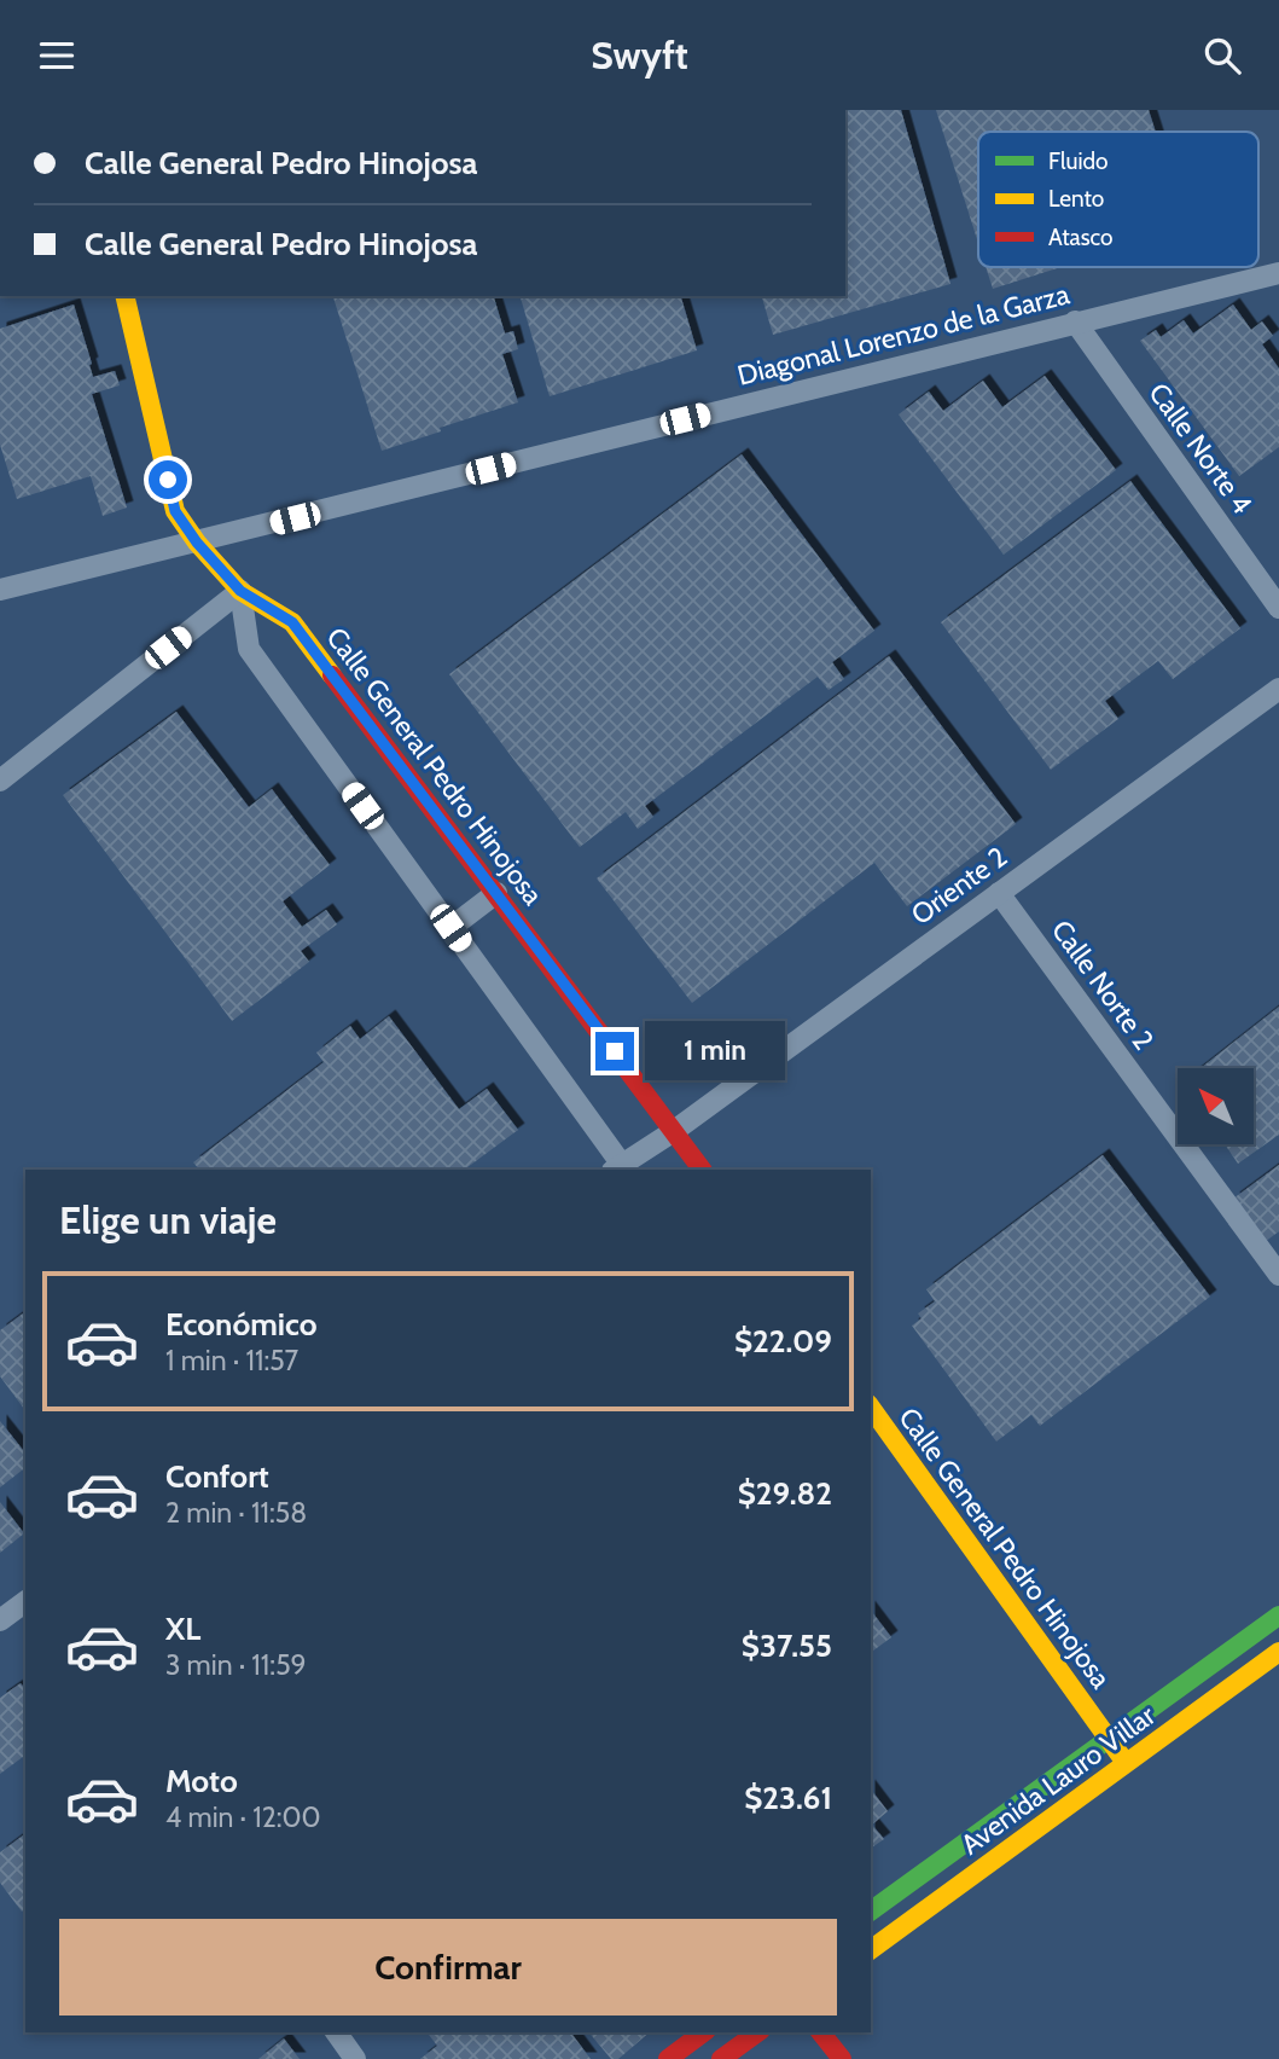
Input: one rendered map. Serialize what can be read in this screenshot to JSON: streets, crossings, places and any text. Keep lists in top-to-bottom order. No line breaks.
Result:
{"streets":{"street":["Diagonal Lorenzo de la Garza","Calle Norte 4","Calle General Pedro Hinojosa","Oriente 2","Calle Norte 2","Avenida Lauro Villar"]},"crossings":[["Diagonal Lorenzo de la Garza","Calle Norte 4"],["Diagonal Lorenzo de la Garza","Calle General Pedro Hinojosa"],["Calle General Pedro Hinojosa","Oriente 2"],["Calle General Pedro Hinojosa","Avenida Lauro Villar"],["Oriente 2","Calle Norte 2"]],"legend":["Fluido","Lento","Atasco"],"north":"top left","page":{"header":"Swyft","banner":["Calle General Pedro Hinojosa","Calle General Pedro Hinojosa"],"bubble":"1 min","heading":"Elige un viaje","list":[{"name":"Económico","note":"1 min · 11:57","value":"$22.09"},{"name":"Confort","note":"2 min · 11:58","value":"$29.82"},{"name":"XL","note":"3 min · 11:59","value":"$37.55"},{"name":"Moto","note":"4 min · 12:00","value":"$23.61"}],"buttons":"Confirmar"}}
